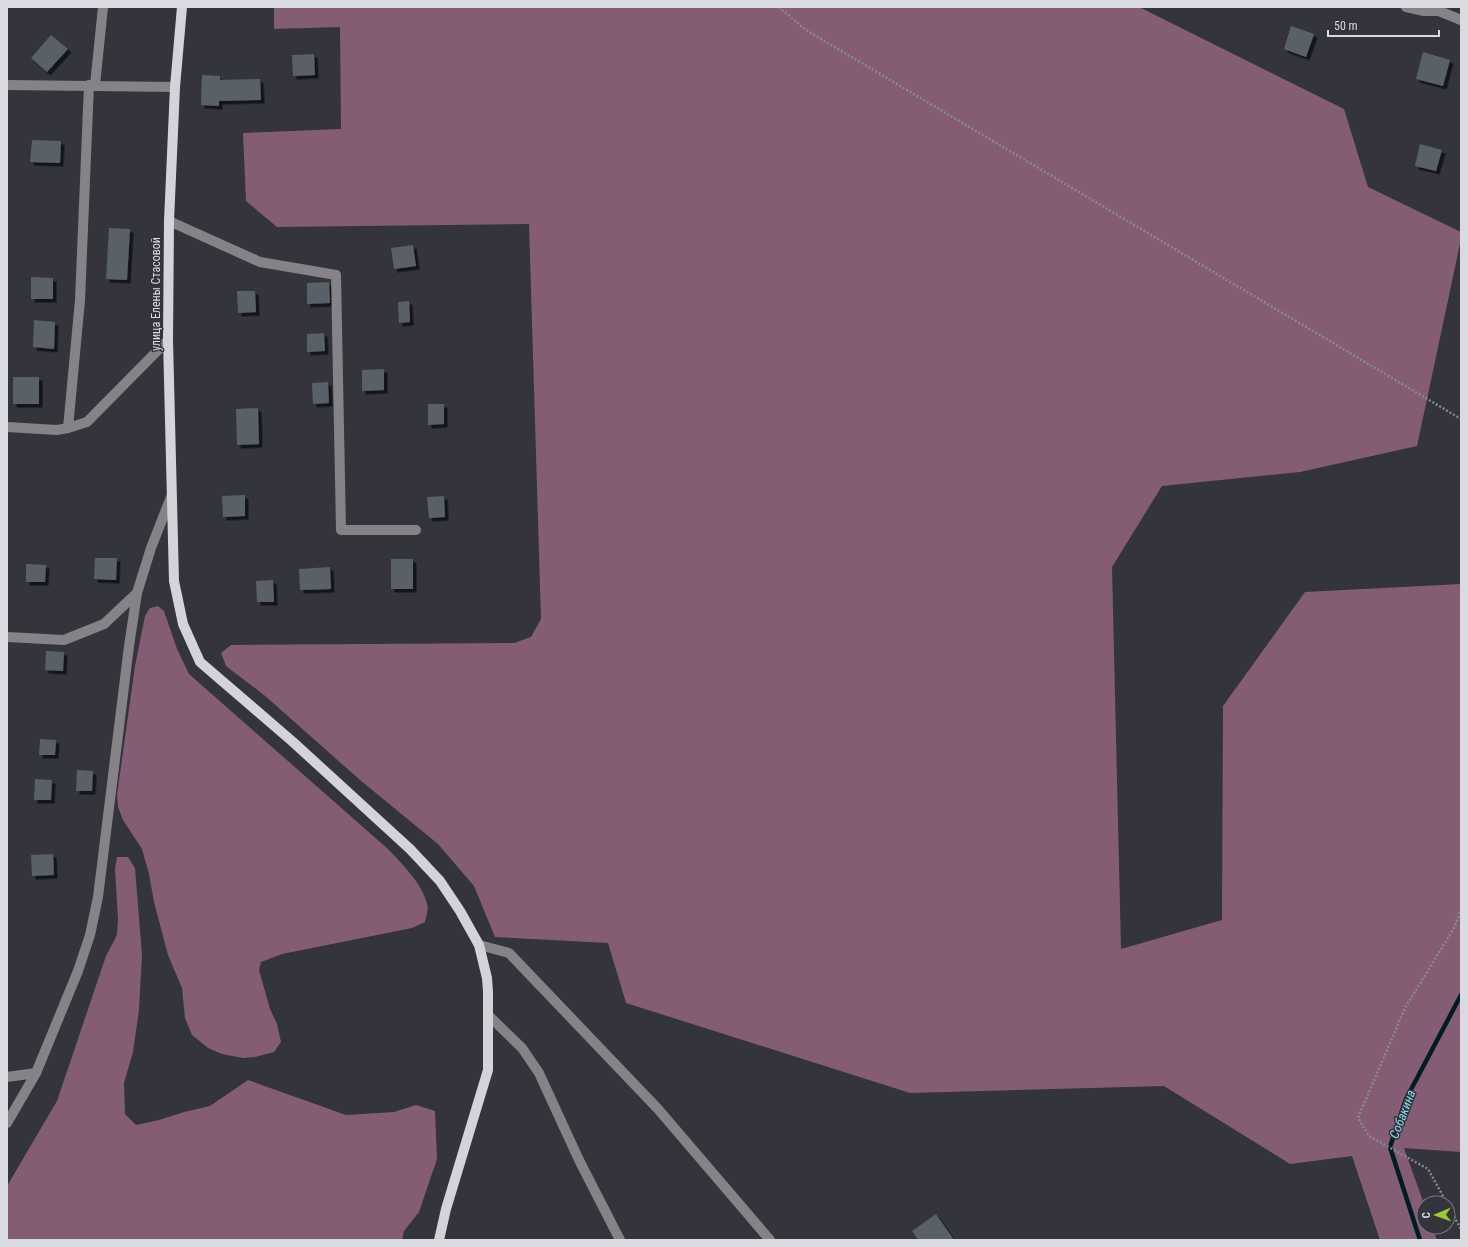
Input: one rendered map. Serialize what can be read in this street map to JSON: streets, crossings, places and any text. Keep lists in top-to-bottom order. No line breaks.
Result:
{"streets":{"main road":["улица Елены Стасовой"]},"water":["Собакина"],"scale_bar":"50 m","north":"left"}
